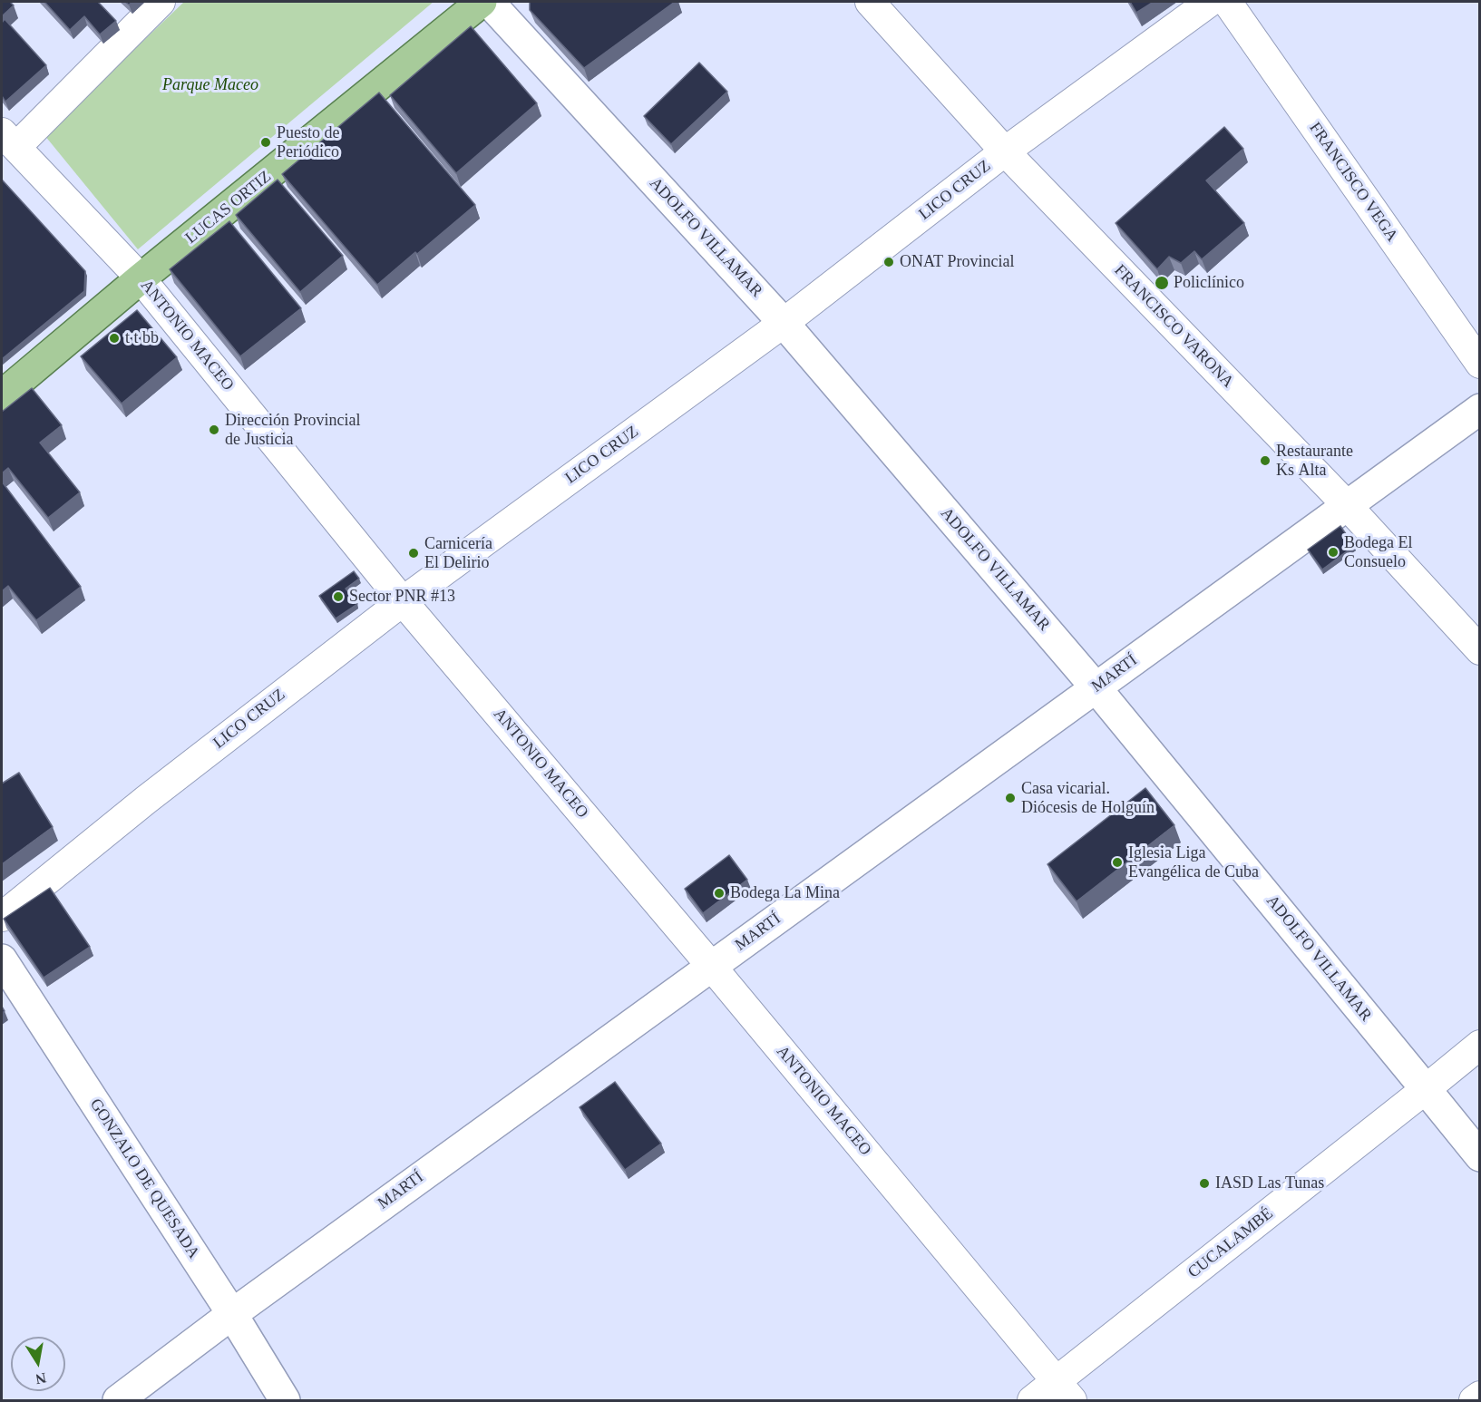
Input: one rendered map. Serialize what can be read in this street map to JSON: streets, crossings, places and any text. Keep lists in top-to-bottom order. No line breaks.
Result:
{"streets":{"main road":["LUCAS ORTIZ","ADOLFO VILLAMAR","MARTÍ","GONZALO DE QUESADA"],"street":["FRANCISCO VEGA","LICO CRUZ","FRANCISCO VARONA","ANTONIO MACEO","CUCALAMBÉ"]},"crossings":[["LICO CRUZ","ADOLFO VILLAMAR"],["LICO CRUZ","FRANCISCO VARONA"],["LICO CRUZ","ANTONIO MACEO"],["LUCAS ORTIZ","ANTONIO MACEO"],["ADOLFO VILLAMAR","MARTÍ"],["ADOLFO VILLAMAR","CUCALAMBÉ"],["FRANCISCO VARONA","MARTÍ"],["ANTONIO MACEO","MARTÍ"],["ANTONIO MACEO","CUCALAMBÉ"],["MARTÍ","GONZALO DE QUESADA"]],"parks":["Parque Maceo"],"places":["Puesto de Periódico","ONAT Provincial","Policlínico","t t bb","Dirección Provincial de Justicia","Restaurante Ks Alta","Bodega El Consuelo","Carnicería El Delirio","Sector PNR #13","Casa vicarial. Diócesis de Holguín","Iglesia Liga Evangélica de Cuba","Bodega La Mina","IASD Las Tunas"],"north":"bottom"}
